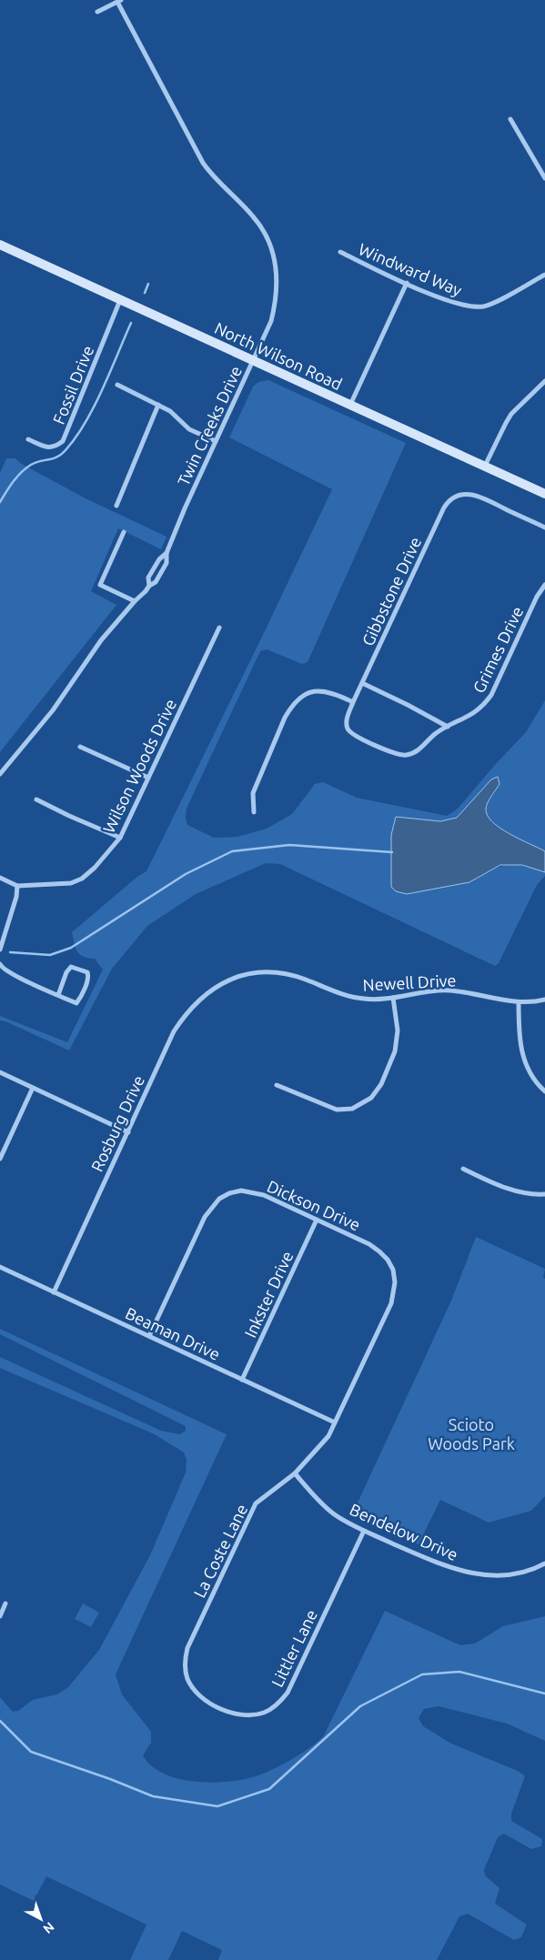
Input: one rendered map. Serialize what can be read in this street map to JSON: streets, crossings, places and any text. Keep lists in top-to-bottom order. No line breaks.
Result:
{"streets":{"main road":["North Wilson Road"],"street":["Windward Way","Fossil Drive","Twin Creeks Drive","Gibbstone Drive","Grimes Drive","Wilson Woods Drive","Newell Drive","Rosburg Drive","Dickson Drive","Inkster Drive","Beaman Drive","Bendelow Drive","La Coste Lane","Littler Lane"]},"crossings":[["North Wilson Road","Fossil Drive"],["North Wilson Road","Twin Creeks Drive"],["Gibbstone Drive","Grimes Drive"],["Newell Drive","Rosburg Drive"],["Rosburg Drive","Beaman Drive"],["Dickson Drive","Inkster Drive"],["Dickson Drive","Beaman Drive"],["Dickson Drive","La Coste Lane"],["Inkster Drive","Beaman Drive"],["Beaman Drive","La Coste Lane"],["Bendelow Drive","La Coste Lane"],["Bendelow Drive","Littler Lane"],["La Coste Lane","Littler Lane"]],"parks":["Scioto Woods Park"],"north":"bottom right"}
